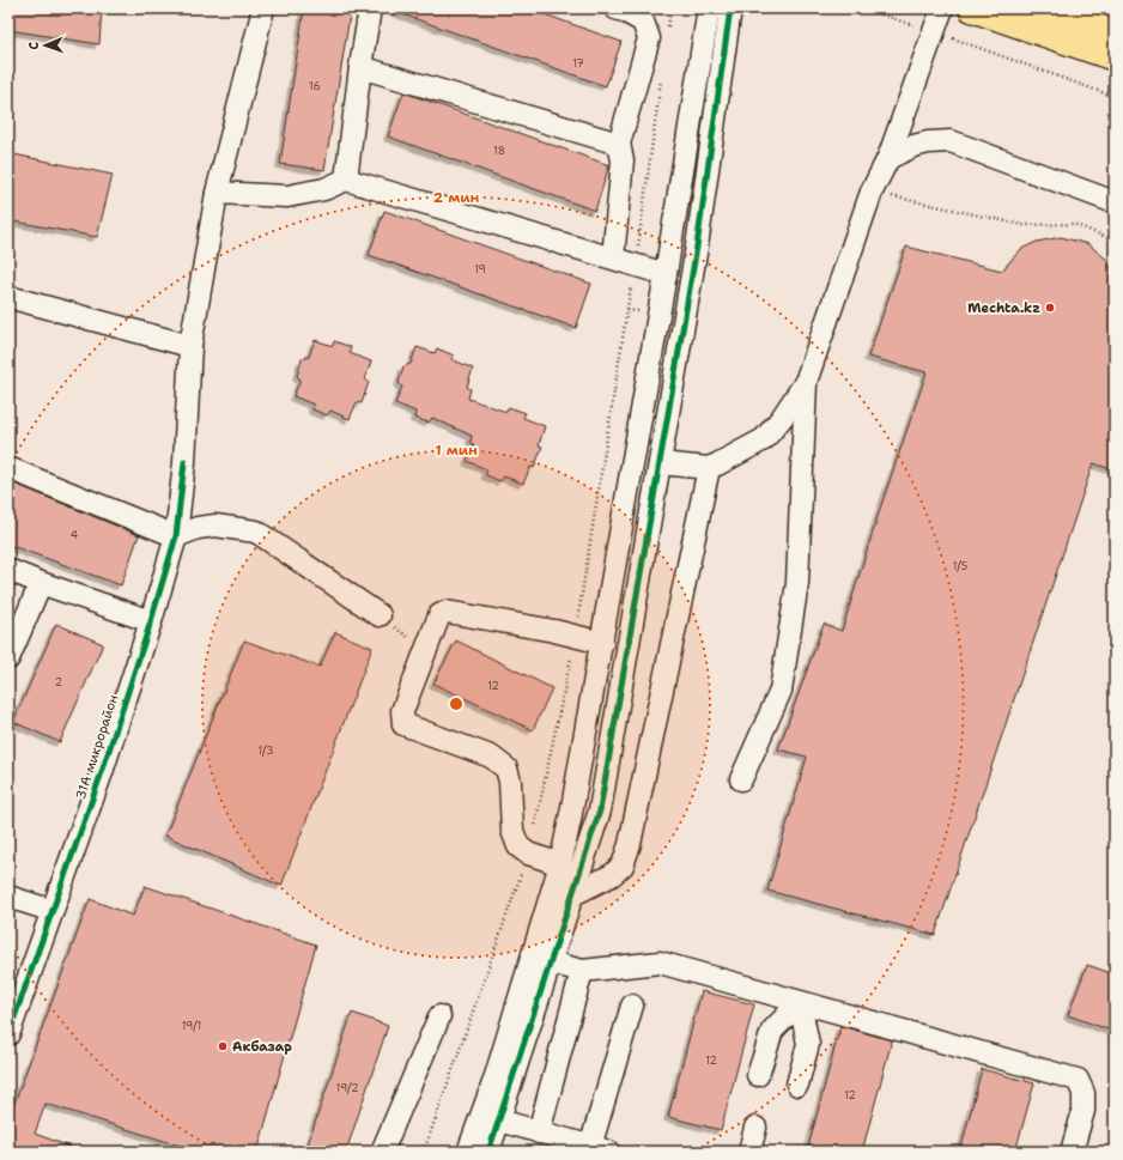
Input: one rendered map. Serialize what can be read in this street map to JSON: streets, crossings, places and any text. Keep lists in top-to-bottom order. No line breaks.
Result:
{"streets":{"street":["31А микрорайон"]},"places":["Mechta.kz","Акбазар"],"house_numbers":["17","16","18","19","4","1/5","2","12","1/3","19/1","12","19/2","12"],"north":"left","rings":["2 мин","1 мин"]}
